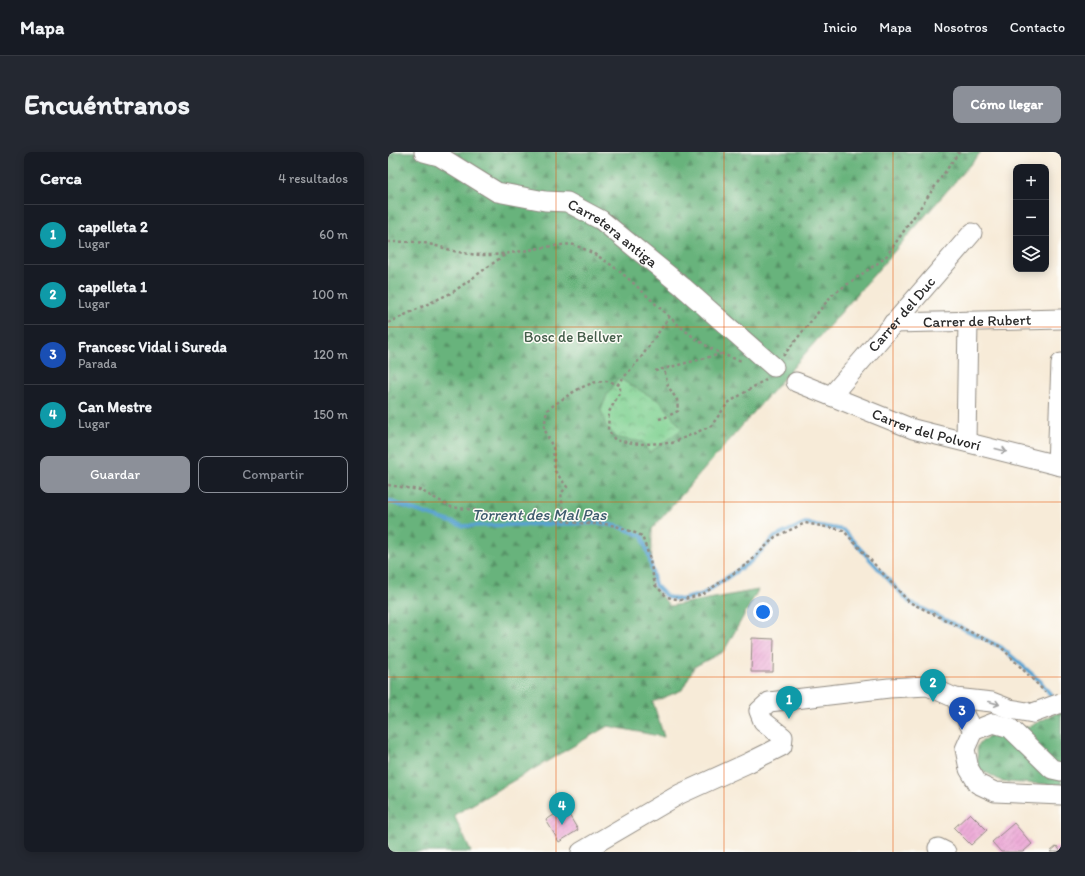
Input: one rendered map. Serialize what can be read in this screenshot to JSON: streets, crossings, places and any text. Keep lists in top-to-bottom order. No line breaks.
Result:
{"streets":{"street":["Carretera antiga","Carrer del Duc","Carrer de Rubert","Carrer del Polvorí"]},"crossings":[["Carrer del Duc","Carrer de Rubert"],["Carrer del Duc","Carrer del Polvorí"]],"water":["Torrent des Mal Pas"],"parks":["Bosc de Bellver"],"page":{"header":"Mapa","nav":["Inicio","Mapa","Nosotros","Contacto"],"buttons":["Cómo llegar",["Guardar","Compartir"]],"title":"Encuéntranos","heading":["Cerca","4 resultados"],"map_buttons":["+","−"],"list":[{"mark":"1","name":"capelleta 2","note":"Lugar","value":"60 m"},{"mark":"2","name":"capelleta 1","note":"Lugar","value":"100 m"},{"mark":"3","name":"Francesc Vidal i Sureda","note":"Parada","value":"120 m"},{"mark":"4","name":"Can Mestre","note":"Lugar","value":"150 m"}],"pins":["2","1","3","4"]}}
